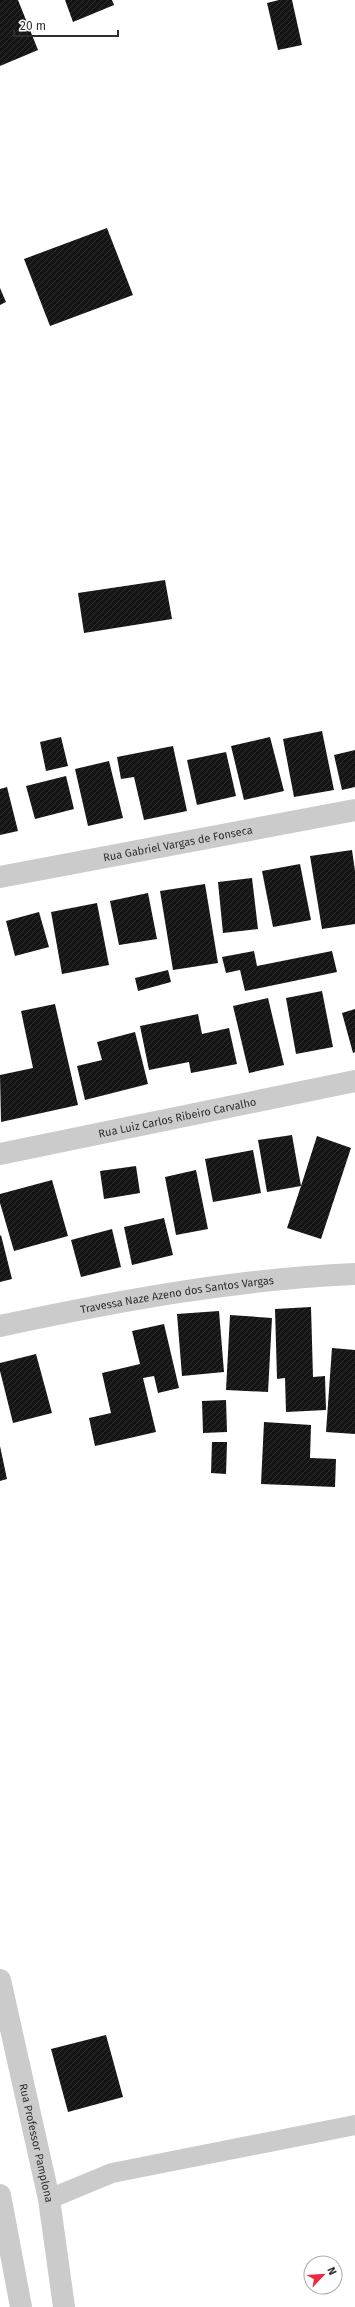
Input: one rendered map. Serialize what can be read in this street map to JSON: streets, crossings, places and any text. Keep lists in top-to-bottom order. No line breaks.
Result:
{"streets":{"street":["Rua Gabriel Vargas de Fonseca","Rua Luiz Carlos Ribeiro Carvalho","Travessa Naze Azeno dos Santos Vargas","Rua Professor Pamplona"]},"scale_bar":"20 m","north":"top right"}
